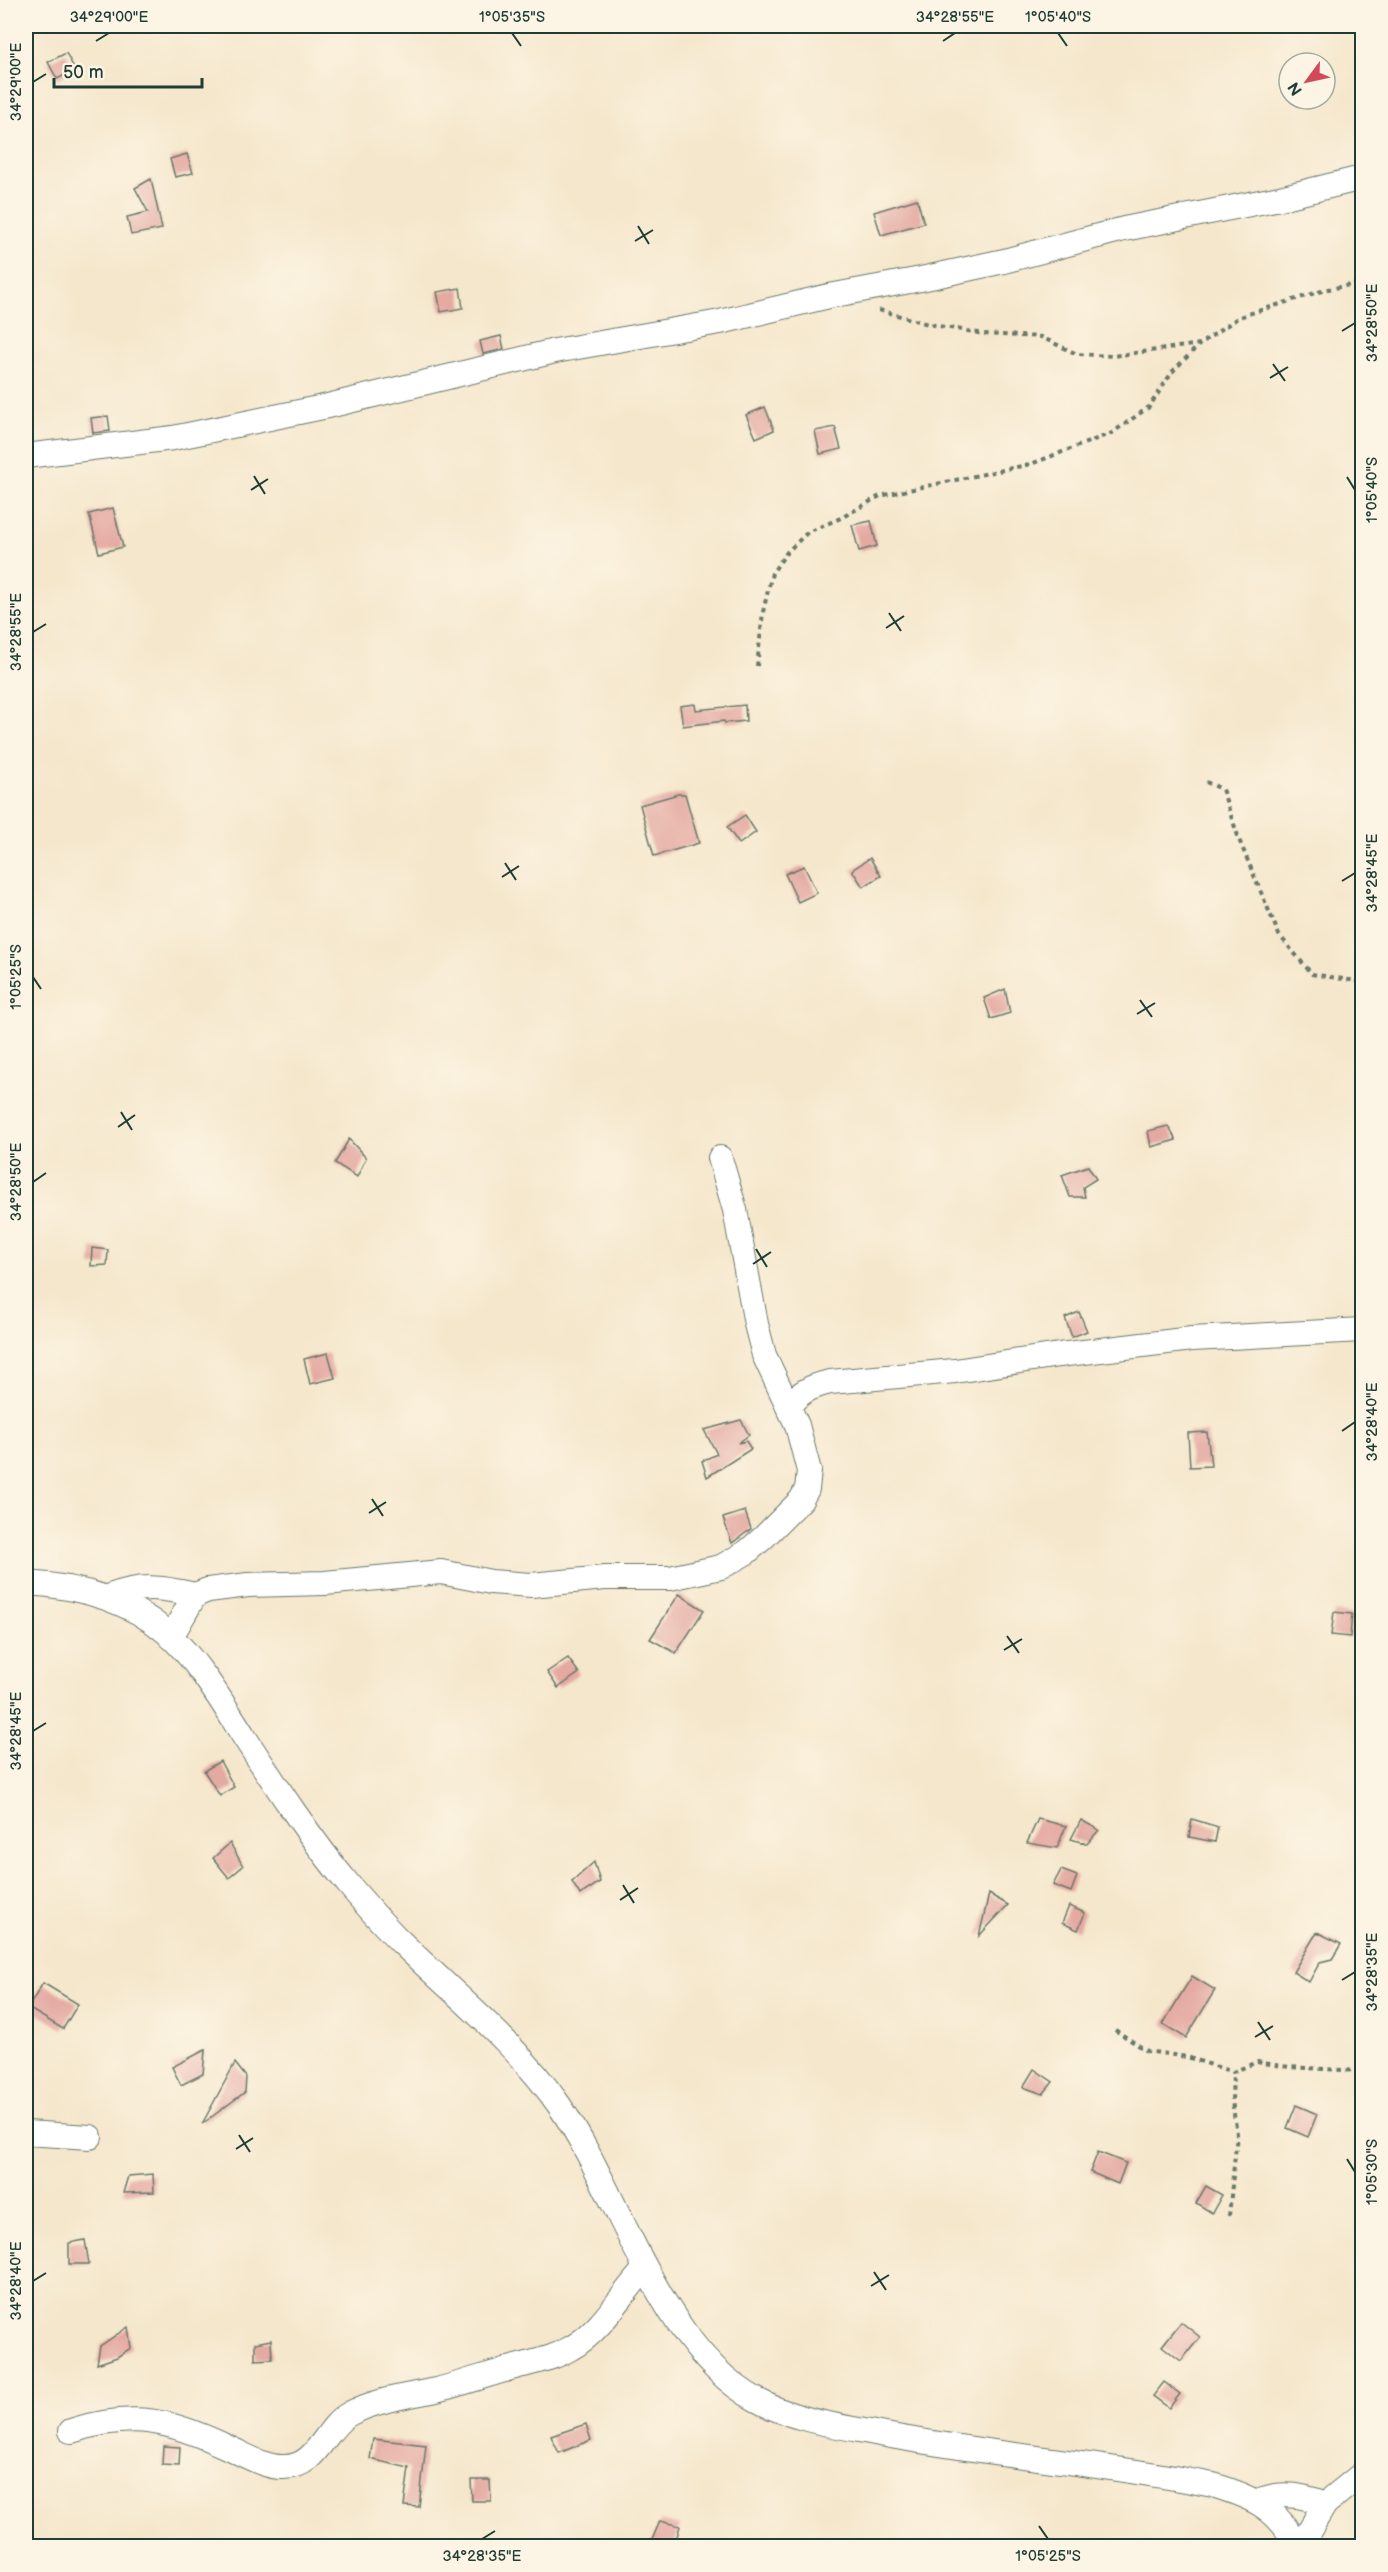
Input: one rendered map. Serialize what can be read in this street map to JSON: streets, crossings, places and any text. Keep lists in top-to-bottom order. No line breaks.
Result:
{"scale_bar":"50 m","north":"bottom left","coordinates":["34°29'00\"E","1°05'35\"S","34°28'55\"E","1°05'40\"S","34°28'50\"E","34°28'45\"E","1°05'25\"S","34°28'40\"E","34°28'35\"E","1°05'30\"S"]}
